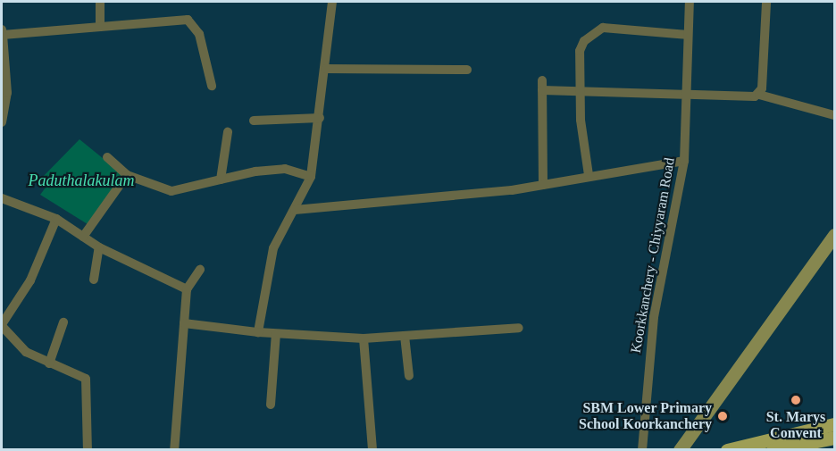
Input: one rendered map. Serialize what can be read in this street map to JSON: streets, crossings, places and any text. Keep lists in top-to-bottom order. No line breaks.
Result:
{"streets":{"street":["Koorkkanchery - Chiyyaram Road"]},"water":["Paduthalakulam"],"places":["St. Marys Convent","SBM Lower Primary School Koorkanchery"]}
